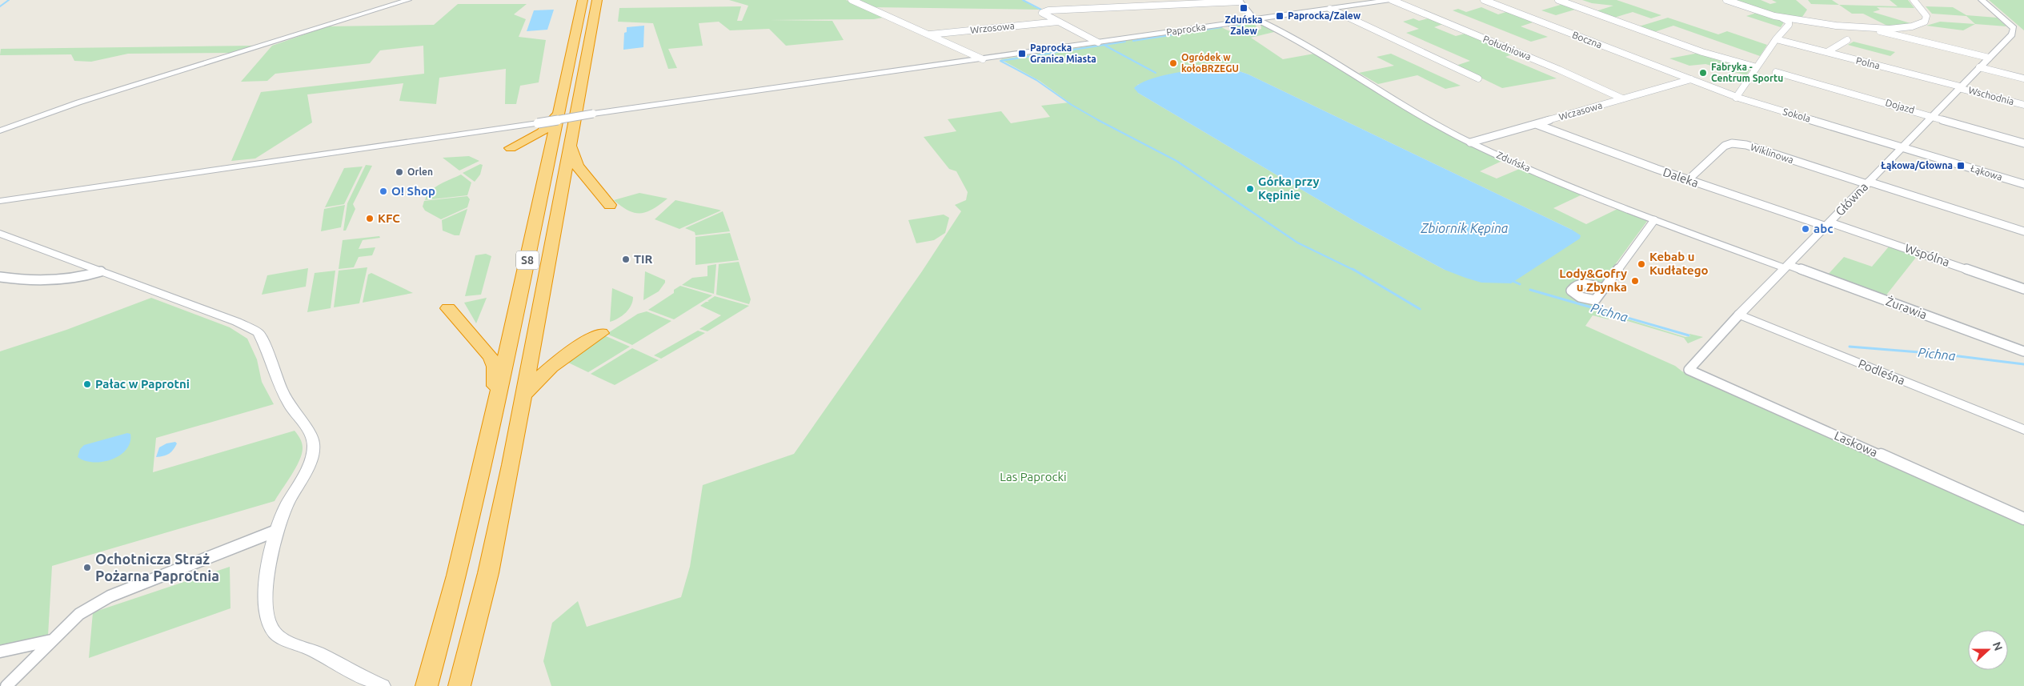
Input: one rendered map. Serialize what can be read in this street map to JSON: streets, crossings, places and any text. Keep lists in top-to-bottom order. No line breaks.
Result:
{"streets":{"highway":["S8"],"street":["Wrzosowa","Paprocka","Boczna","Południowa","Polna","Wschodnia","Dojazd","Wczasowa","Sokola","Wiklinowa","Zduńska","Łąkowa","Daleka","Główna","Wspólna","Żurawia","Podleśna","Laskowa"]},"crossings":[["Paprocka","Południowa"],["Paprocka","Zduńska"],["Boczna","Wczasowa"],["Boczna","Sokola"],["Południowa","Wczasowa"],["Polna","Wschodnia"],["Polna","Główna"],["Wschodnia","Główna"],["Dojazd","Główna"],["Wczasowa","Sokola"],["Wczasowa","Zduńska"],["Wczasowa","Daleka"],["Sokola","Łąkowa"],["Sokola","Główna"],["Wiklinowa","Daleka"],["Wiklinowa","Główna"],["Zduńska","Główna"],["Zduńska","Żurawia"],["Łąkowa","Główna"],["Daleka","Główna"],["Daleka","Wspólna"],["Główna","Wspólna"],["Główna","Żurawia"],["Główna","Podleśna"],["Główna","Laskowa"]],"water":["Zbiornik Kępina","Pichna"],"parks":["Las Paprocki"],"places":{"transit":["Zduńska Zalew","Paprocka/Zalew","Paprocka Granica Miasta","Łąkowa/Głowna"],"other":["Ogródek w kołoBRZEGU","Fabryka - Centrum Sportu","Orlen","Górka przy Kępinie","O! Shop","KFC","abc","TIR","Kebab u Kudłatego","Lody&Gofry u Zbynka","Pałac w Paprotni","Ochotnicza Straż Pożarna Paprotnia"]},"north":"right"}
